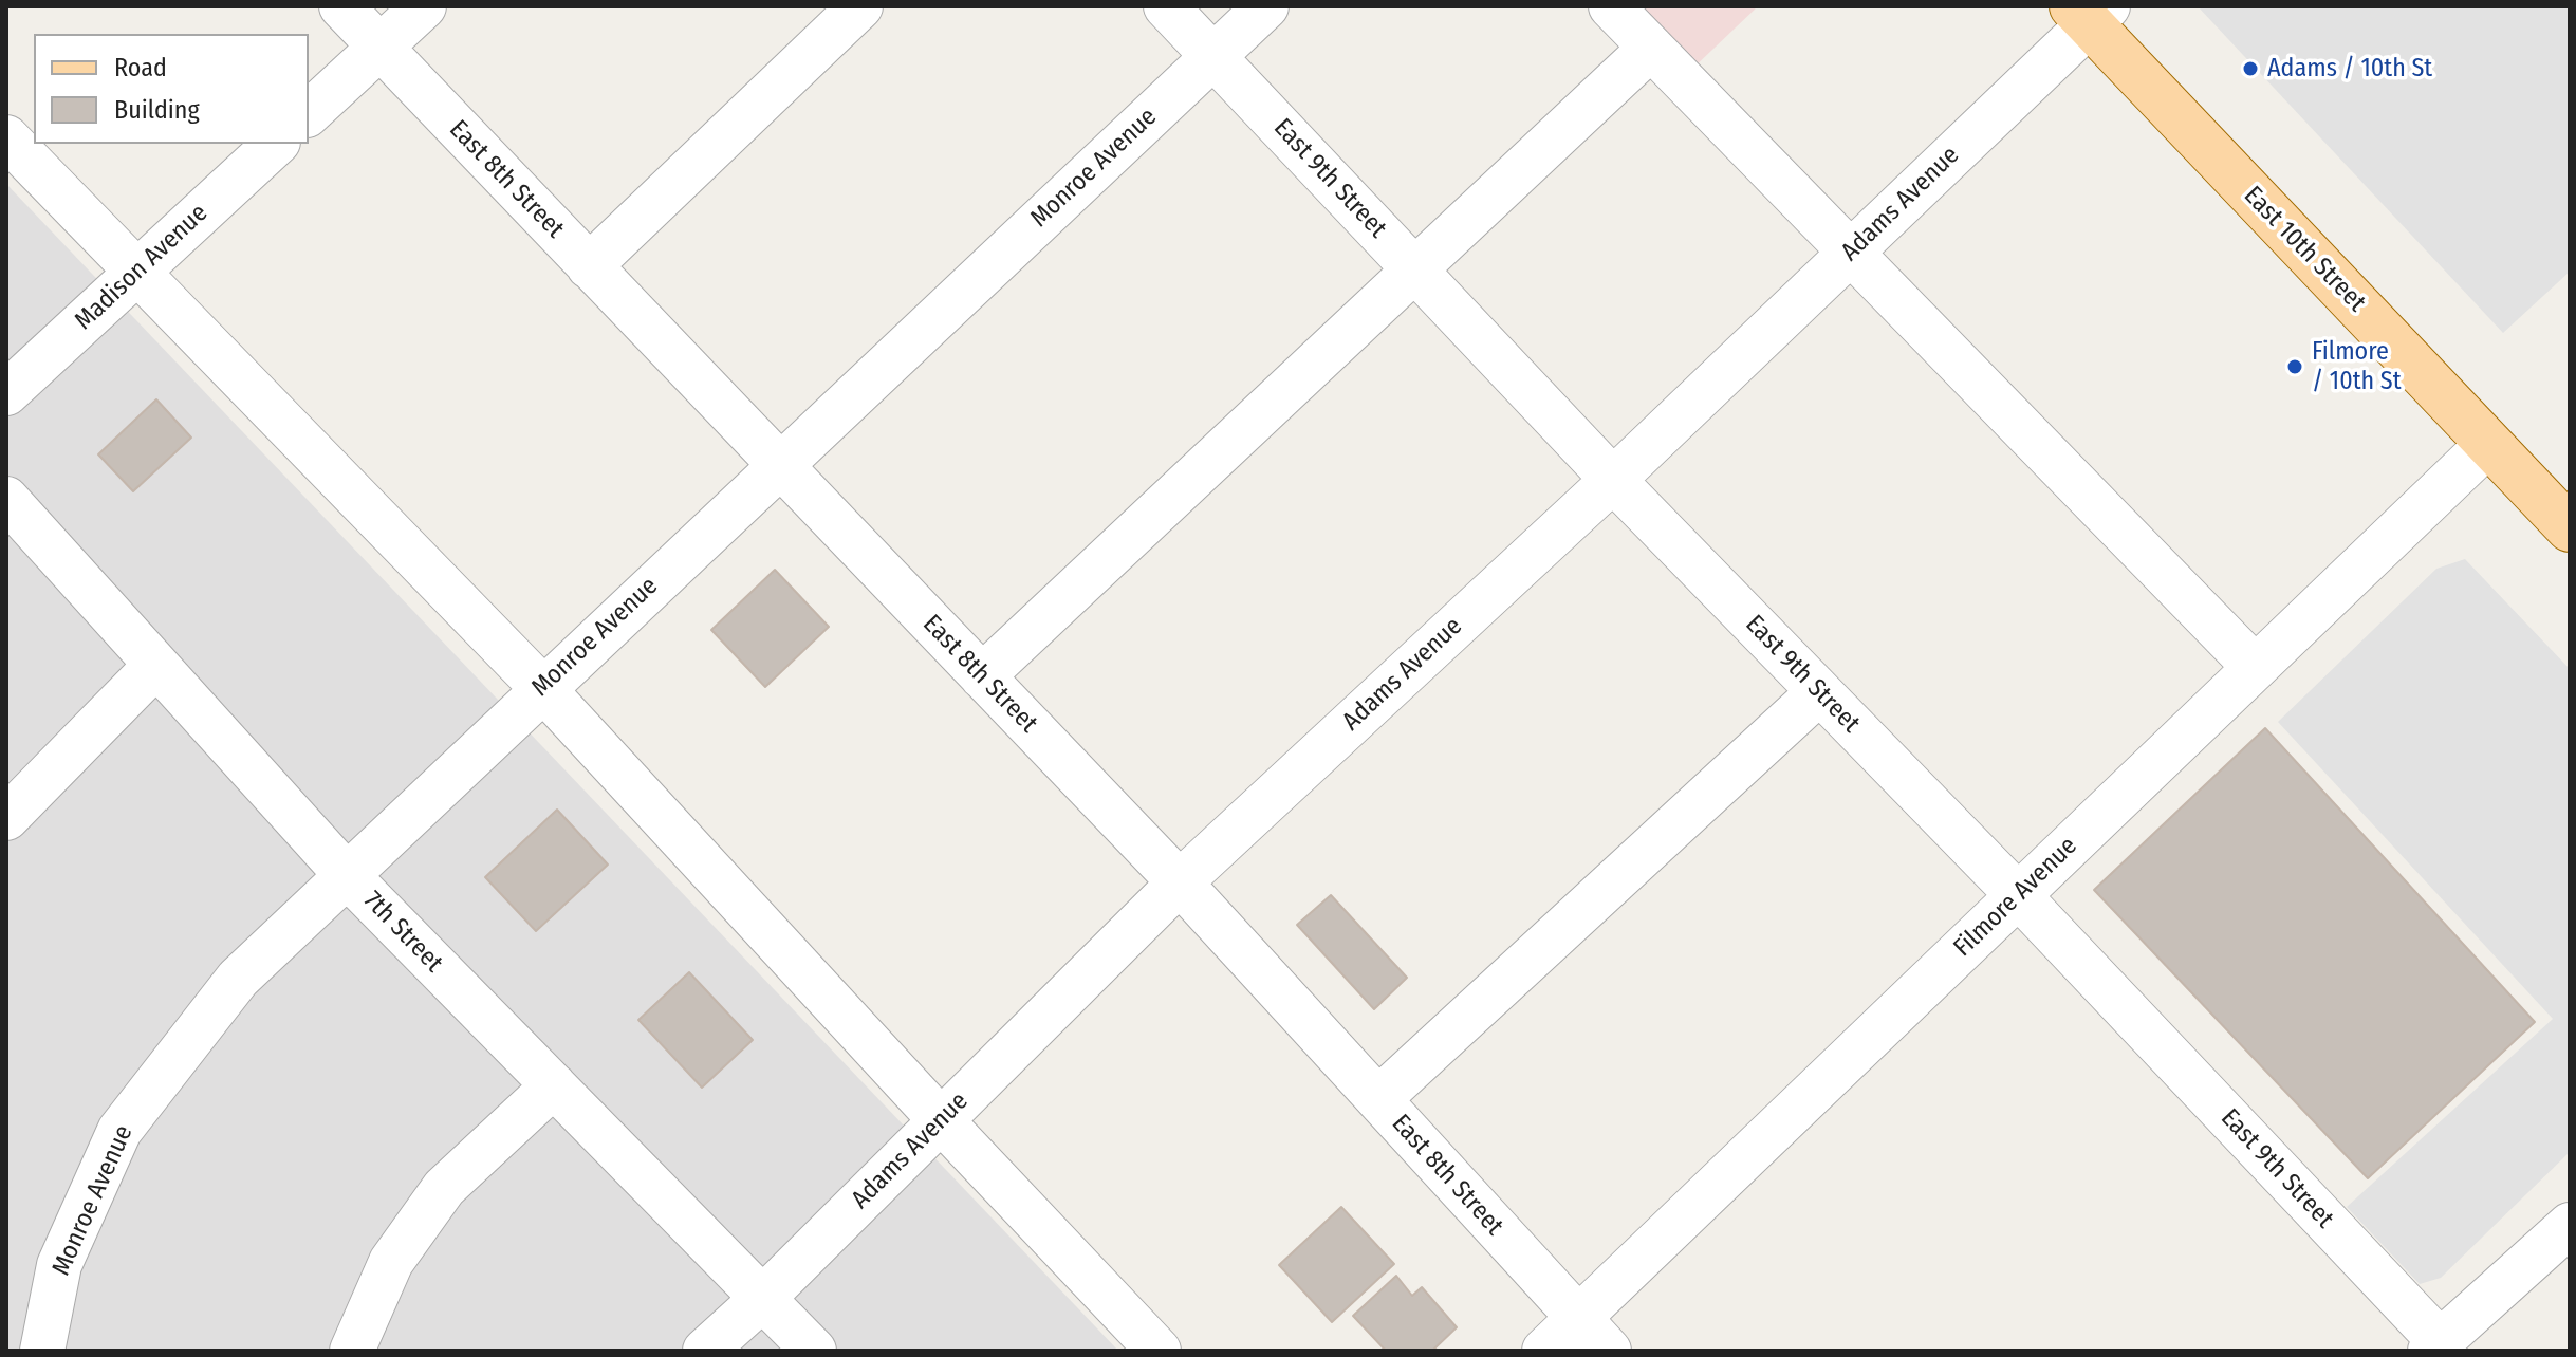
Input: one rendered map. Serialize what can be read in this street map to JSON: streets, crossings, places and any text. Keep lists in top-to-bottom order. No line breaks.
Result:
{"streets":{"main road":["East 10th Street"],"street":["Monroe Avenue","East 9th Street","East 8th Street","Adams Avenue","Madison Avenue","Filmore Avenue","7th Street"]},"crossings":[["Monroe Avenue","East 9th Street"],["Monroe Avenue","East 8th Street"],["Monroe Avenue","7th Street"],["East 9th Street","Adams Avenue"],["East 9th Street","Filmore Avenue"],["East 8th Street","Adams Avenue"],["East 8th Street","Filmore Avenue"],["Adams Avenue","East 10th Street"],["Adams Avenue","7th Street"],["East 10th Street","Filmore Avenue"]],"places":["Adams / 10th St","Filmore / 10th St"],"legend":["Road","Building"]}
